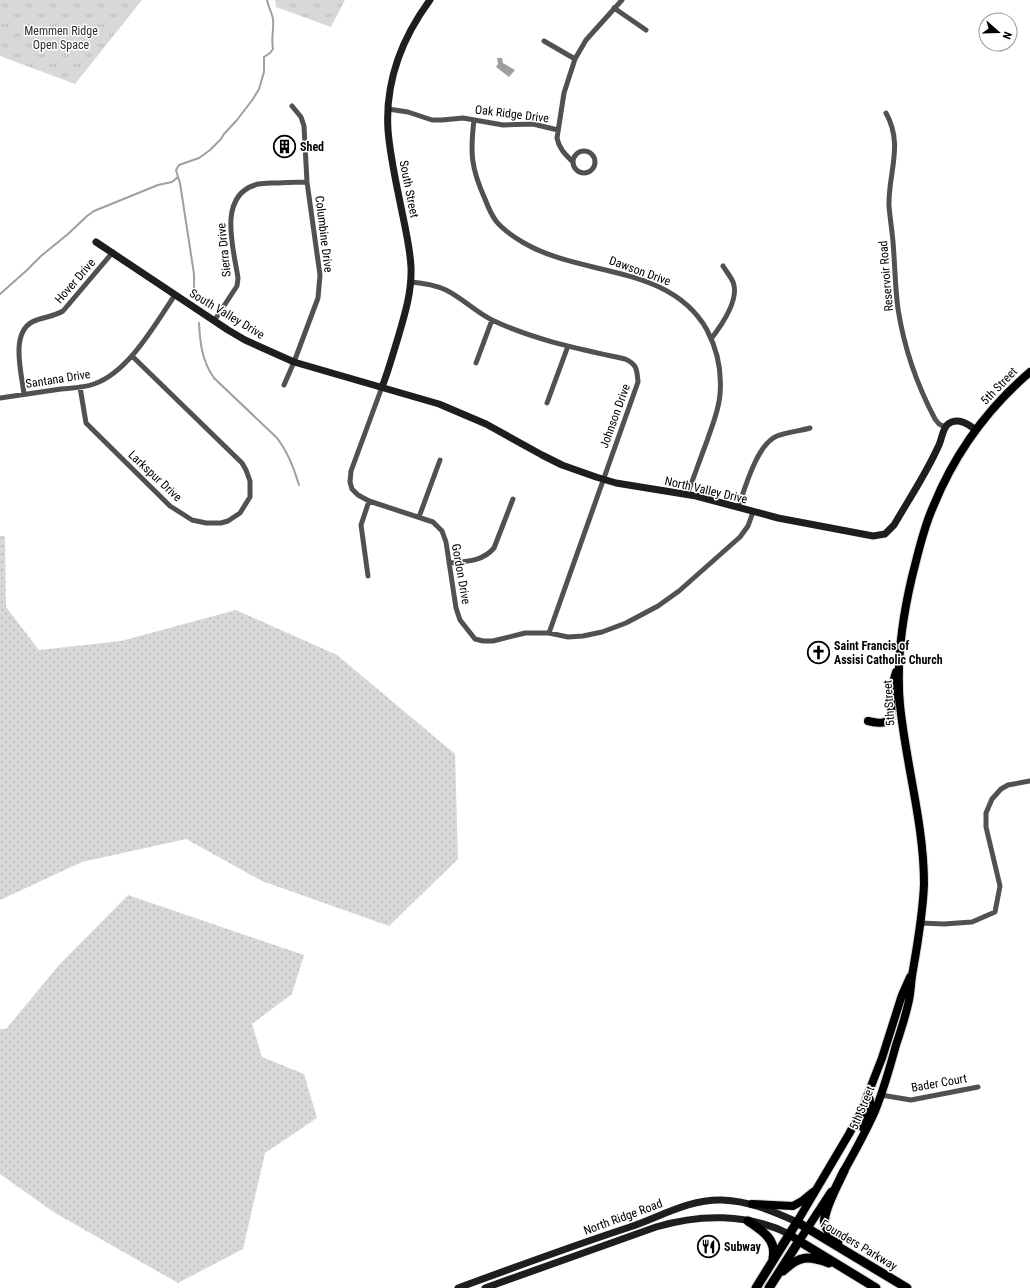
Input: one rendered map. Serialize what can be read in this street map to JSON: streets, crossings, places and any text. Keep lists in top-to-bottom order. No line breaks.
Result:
{"streets":{"highway":["5th Street","Founders Parkway"],"street":["Oak Ridge Drive","South Street","Columbine Drive","Sierra Drive","Dawson Drive","Reservoir Road","Hover Drive","South Valley Drive","Santana Drive","Johnson Drive","Larkspur Drive","North Valley Drive","Gordon Drive","Bader Court","North Ridge Road"]},"crossings":[["Oak Ridge Drive","South Street"],["Oak Ridge Drive","Dawson Drive"],["South Street","South Valley Drive"],["South Street","Johnson Drive"],["South Street","North Valley Drive"],["South Street","Gordon Drive"],["Columbine Drive","Sierra Drive"],["Columbine Drive","South Valley Drive"],["Sierra Drive","South Valley Drive"],["Dawson Drive","North Valley Drive"],["Reservoir Road","North Valley Drive"],["Hover Drive","South Valley Drive"],["Hover Drive","Santana Drive"],["South Valley Drive","Santana Drive"],["South Valley Drive","North Valley Drive"],["South Valley Drive","Gordon Drive"],["Santana Drive","Larkspur Drive"],["5th Street","Bader Court"],["5th Street","North Ridge Road"],["5th Street","Founders Parkway"],["Johnson Drive","North Valley Drive"],["Johnson Drive","Gordon Drive"],["North Valley Drive","Gordon Drive"],["North Ridge Road","Founders Parkway"]],"parks":["Memmen Ridge Open Space"],"places":{"building":["Shed"],"church":["Saint Francis of Assisi Catholic Church"],"restaurant":["Subway"]},"north":"right"}
